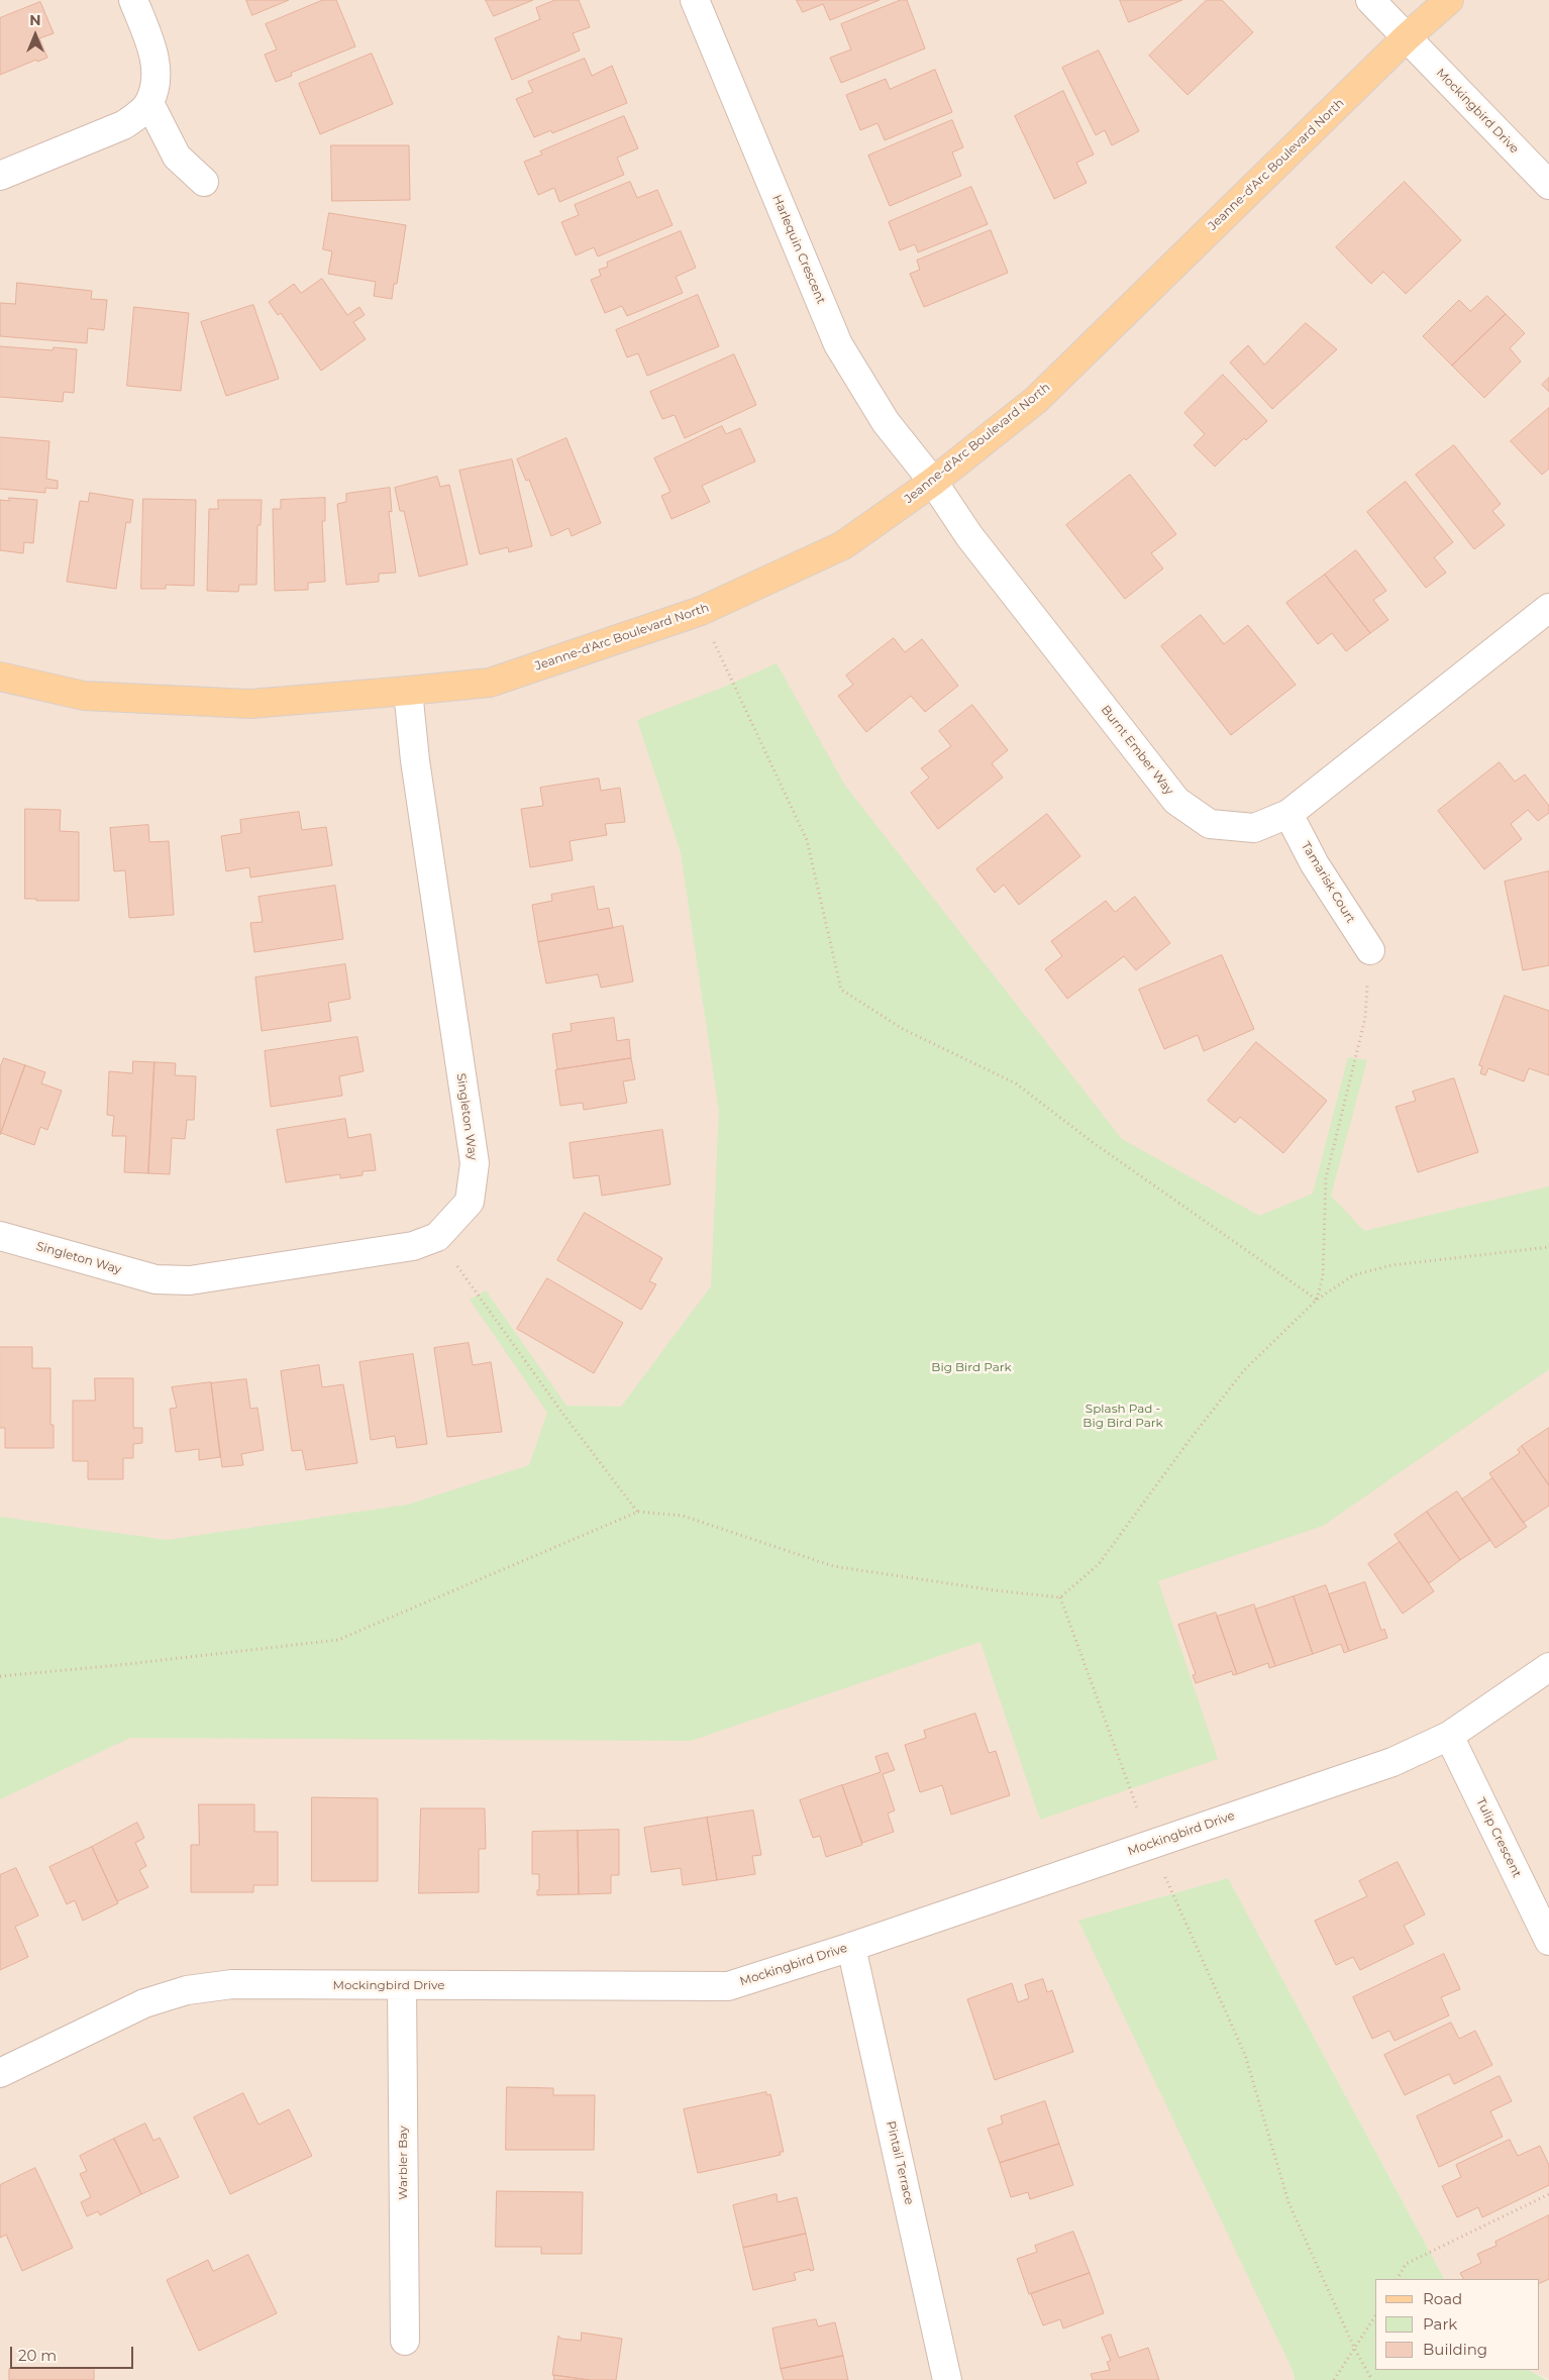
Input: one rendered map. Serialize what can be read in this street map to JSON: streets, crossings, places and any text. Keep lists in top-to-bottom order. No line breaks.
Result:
{"streets":{"main road":["Jeanne-d'Arc Boulevard North"],"street":["Mockingbird Drive","Harlequin Crescent","Burnt Ember Way","Tamarisk Court","Singleton Way","Tulip Crescent","Warbler Bay","Pintail Terrace"]},"crossings":[["Mockingbird Drive","Jeanne-d'Arc Boulevard North"],["Mockingbird Drive","Tulip Crescent"],["Mockingbird Drive","Warbler Bay"],["Mockingbird Drive","Pintail Terrace"],["Jeanne-d'Arc Boulevard North","Harlequin Crescent"],["Jeanne-d'Arc Boulevard North","Burnt Ember Way"],["Jeanne-d'Arc Boulevard North","Singleton Way"],["Harlequin Crescent","Burnt Ember Way"],["Burnt Ember Way","Tamarisk Court"]],"parks":["Big Bird Park","Splash Pad - Big Bird Park"],"legend":["Road","Park","Building"],"scale_bar":"20 m","north":"top"}
